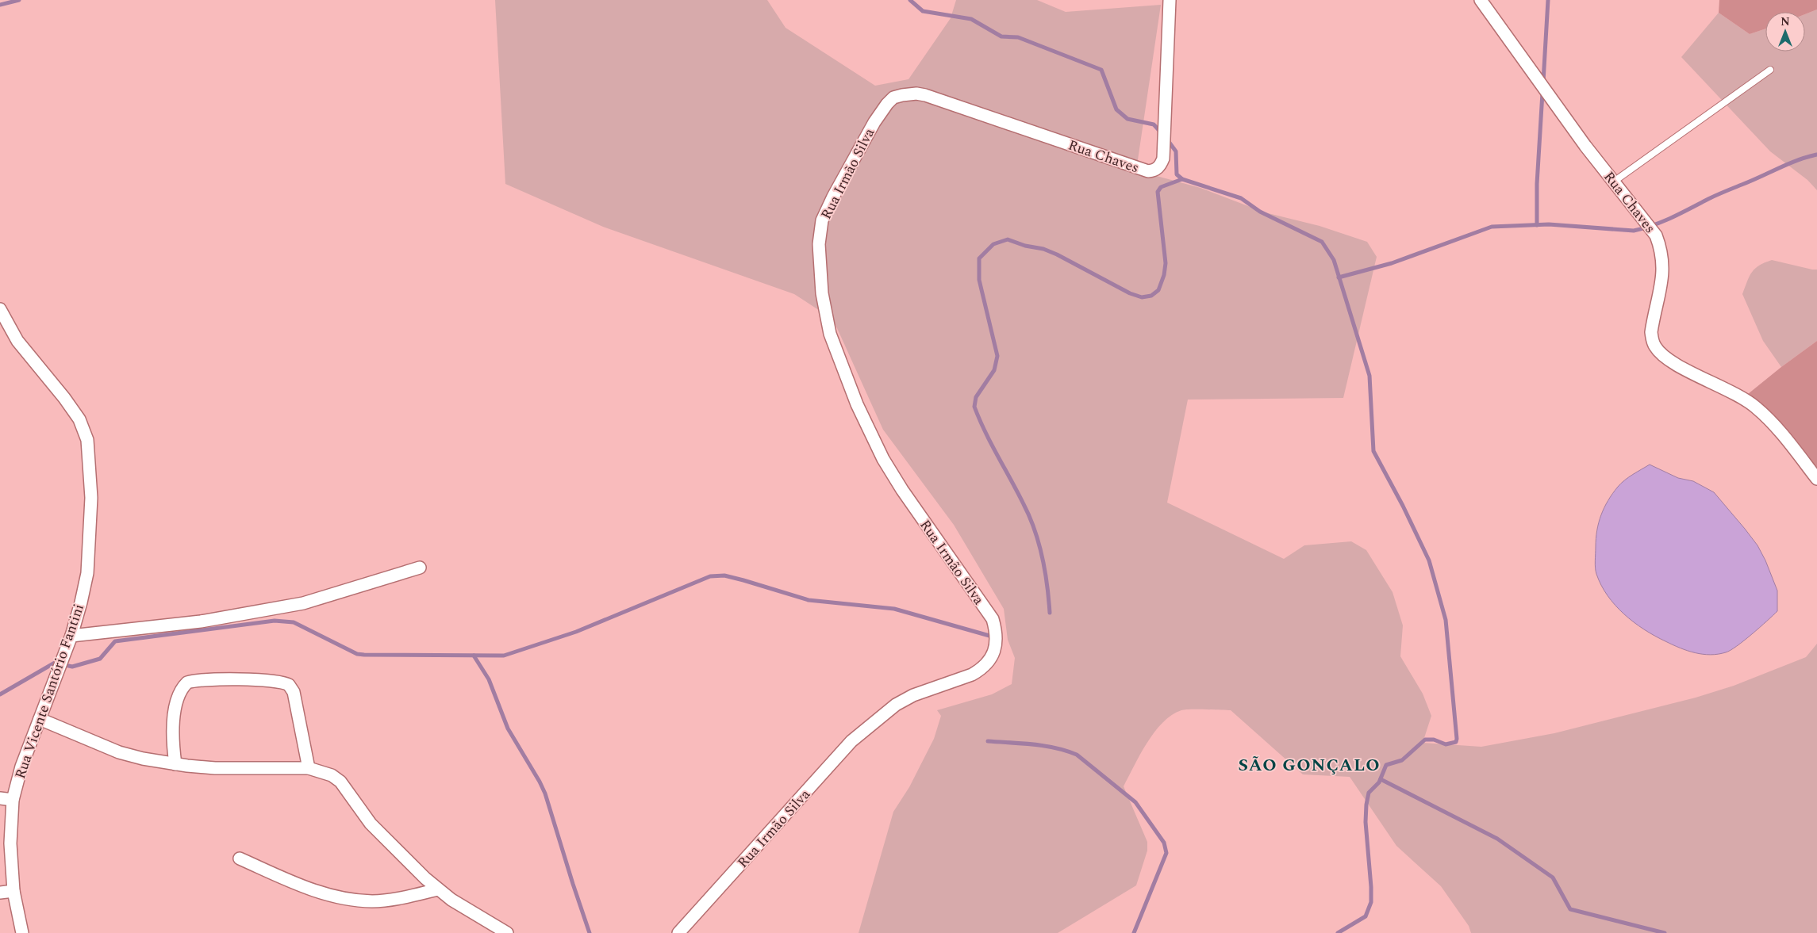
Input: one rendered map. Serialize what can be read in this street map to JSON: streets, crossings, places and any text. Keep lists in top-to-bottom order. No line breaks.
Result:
{"streets":{"street":["Rua Chaves","Rua Irmão Silva","Rua Vicente Santório Fantini"]},"crossings":[["Rua Chaves","Rua Irmão Silva"]],"districts":["SÃO GONÇALO"],"north":"top"}
